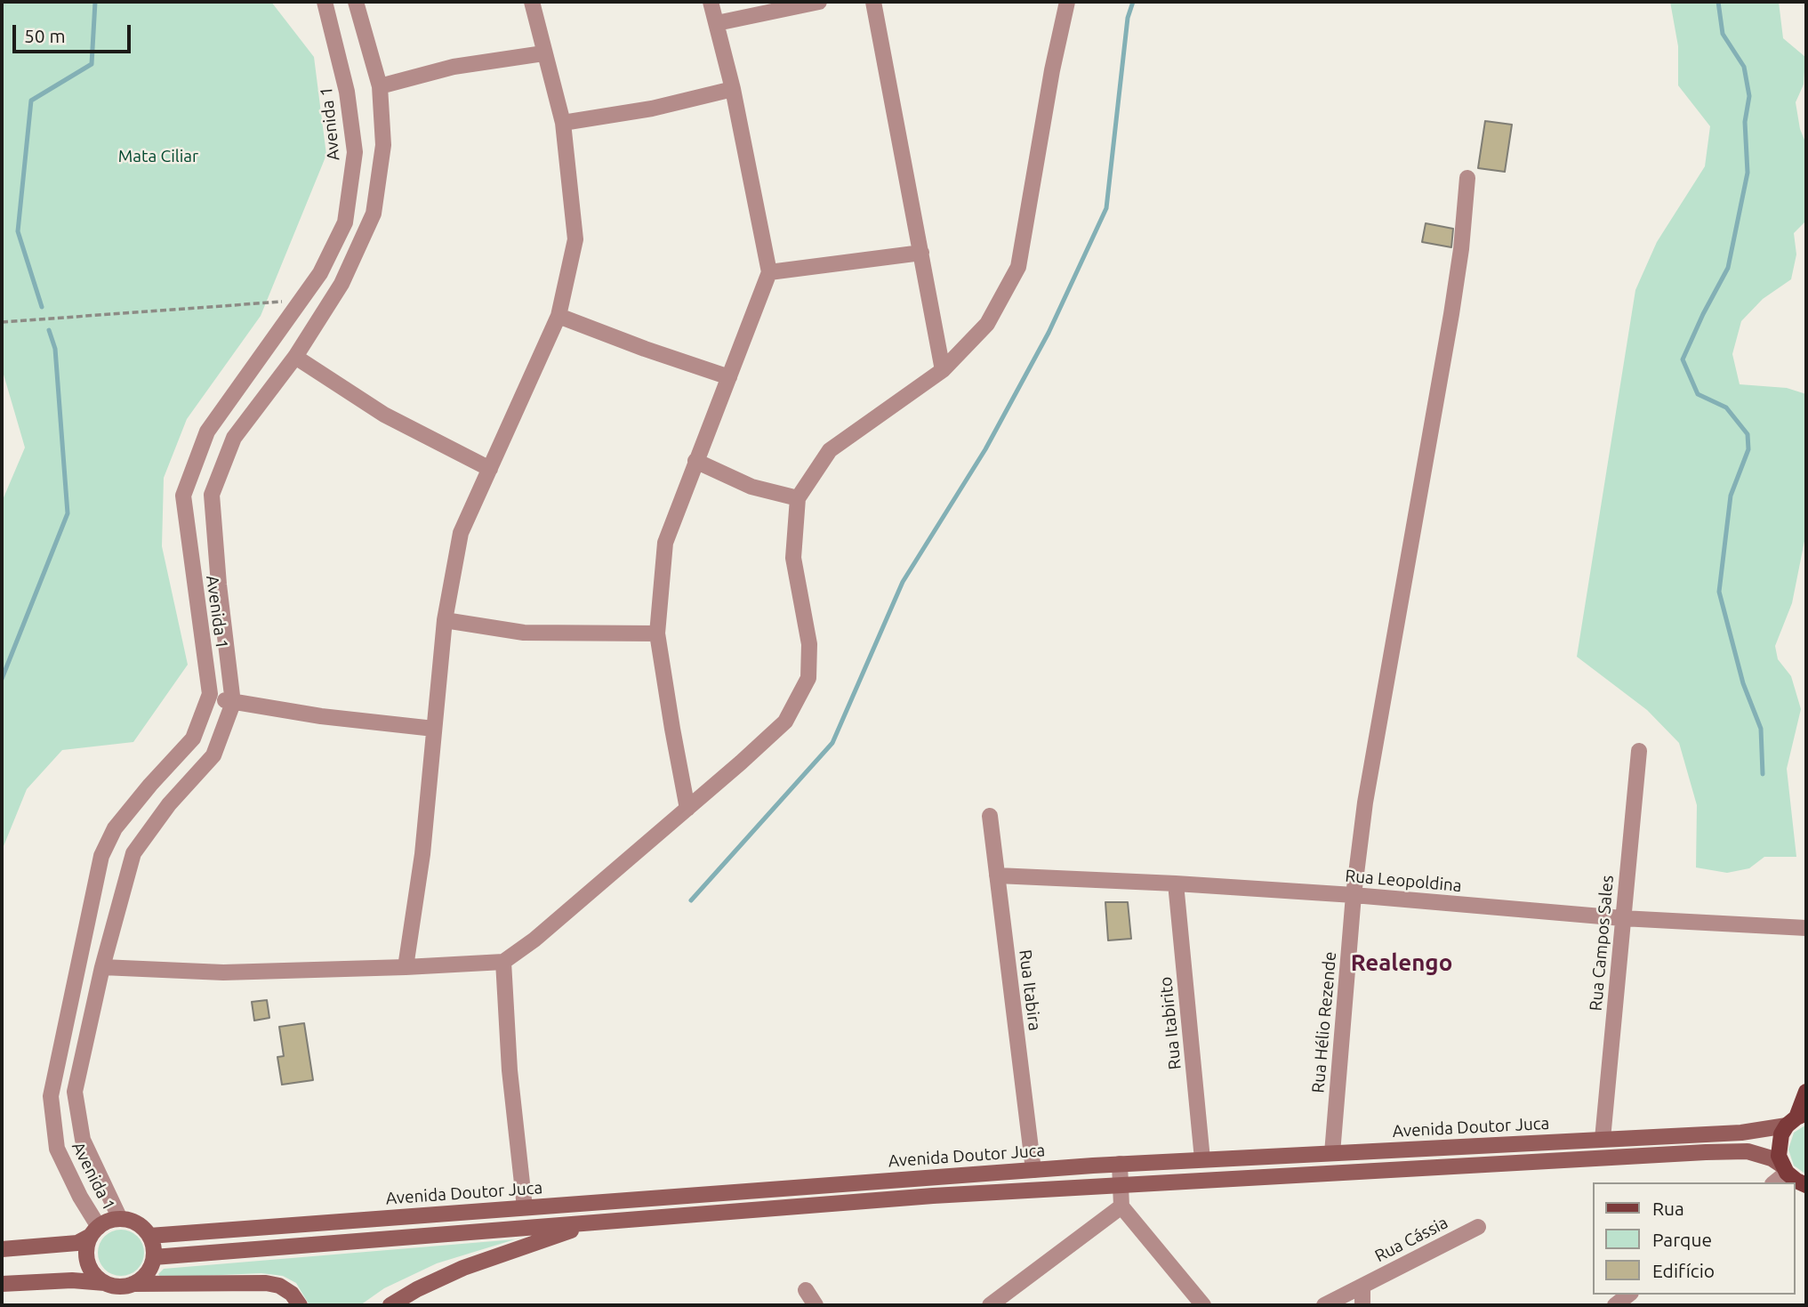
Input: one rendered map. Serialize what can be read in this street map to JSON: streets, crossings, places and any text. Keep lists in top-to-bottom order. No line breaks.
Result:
{"streets":{"main road":["Avenida Doutor Juca"],"street":["Avenida 1","Rua Leopoldina","Rua Campos Sales","Rua Itabira","Rua Hélio Rezende","Rua Itabirito","Rua Cássia"]},"crossings":[["Avenida 1","Avenida Doutor Juca"],["Rua Leopoldina","Rua Campos Sales"],["Rua Leopoldina","Rua Itabira"],["Rua Leopoldina","Rua Hélio Rezende"],["Rua Leopoldina","Rua Itabirito"],["Rua Campos Sales","Avenida Doutor Juca"],["Rua Itabira","Avenida Doutor Juca"],["Rua Hélio Rezende","Avenida Doutor Juca"],["Rua Itabirito","Avenida Doutor Juca"]],"districts":["Realengo"],"parks":["Mata Ciliar"],"legend":["Rua","Parque","Edifício"],"scale_bar":"50 m"}
